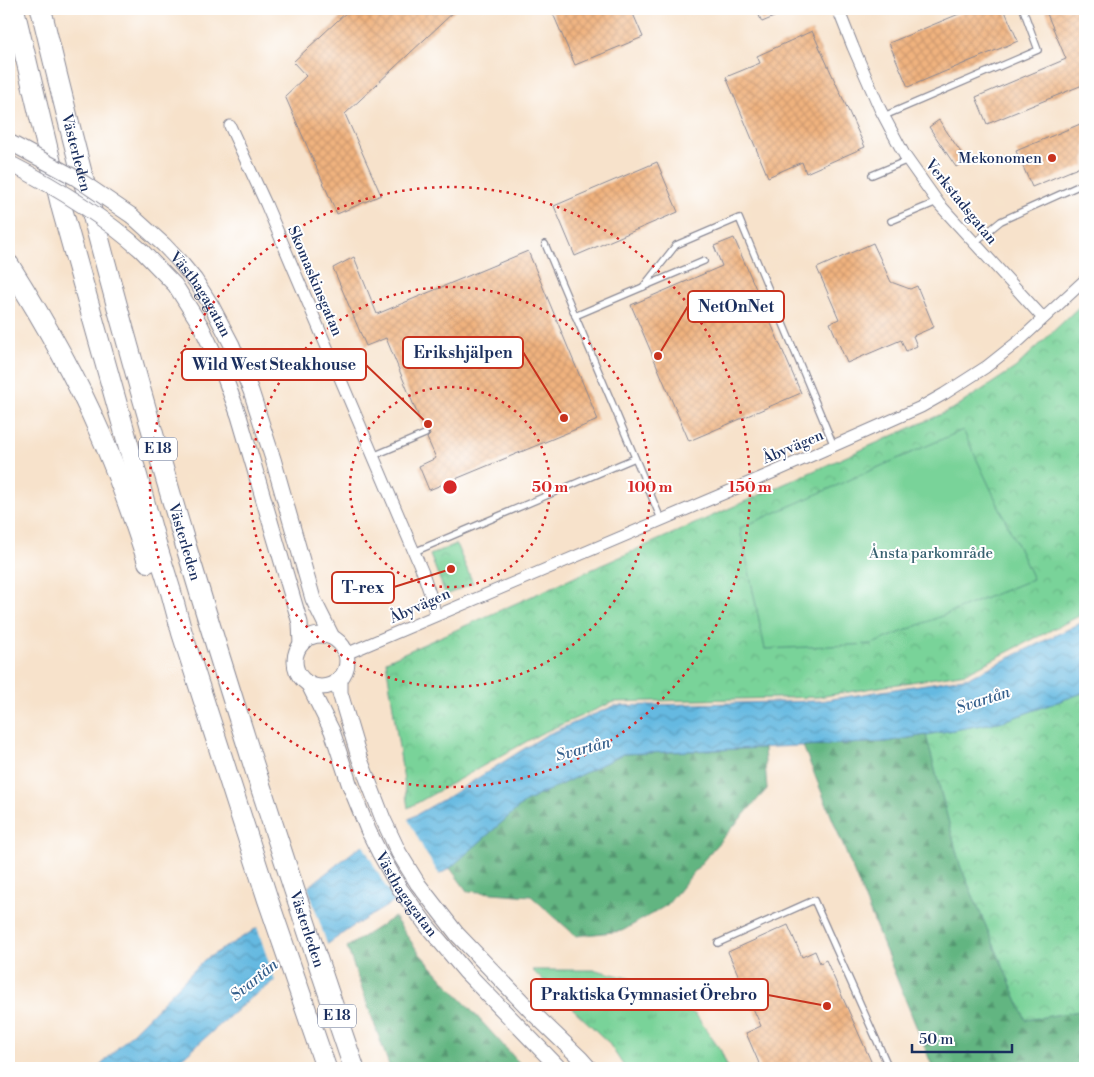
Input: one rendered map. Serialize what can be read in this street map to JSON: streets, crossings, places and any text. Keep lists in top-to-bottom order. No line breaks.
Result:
{"streets":{"highway":["Västerleden","E 18"],"main road":["Västhagagatan"],"street":["Verkstadsgatan","Skomaskinsgatan","Åbyvägen"]},"crossings":[["Västerleden","E 18"],["Verkstadsgatan","Åbyvägen"],["Skomaskinsgatan","Åbyvägen"],["Västhagagatan","Åbyvägen"]],"water":["Svartån"],"parks":["Ånsta parkområde"],"places":["Mekonomen","NetOnNet","Erikshjälpen","Wild West Steakhouse","T-rex","Praktiska Gymnasiet Örebro"],"scale_bar":"50 m","rings":["50 m","100 m","150 m"]}
